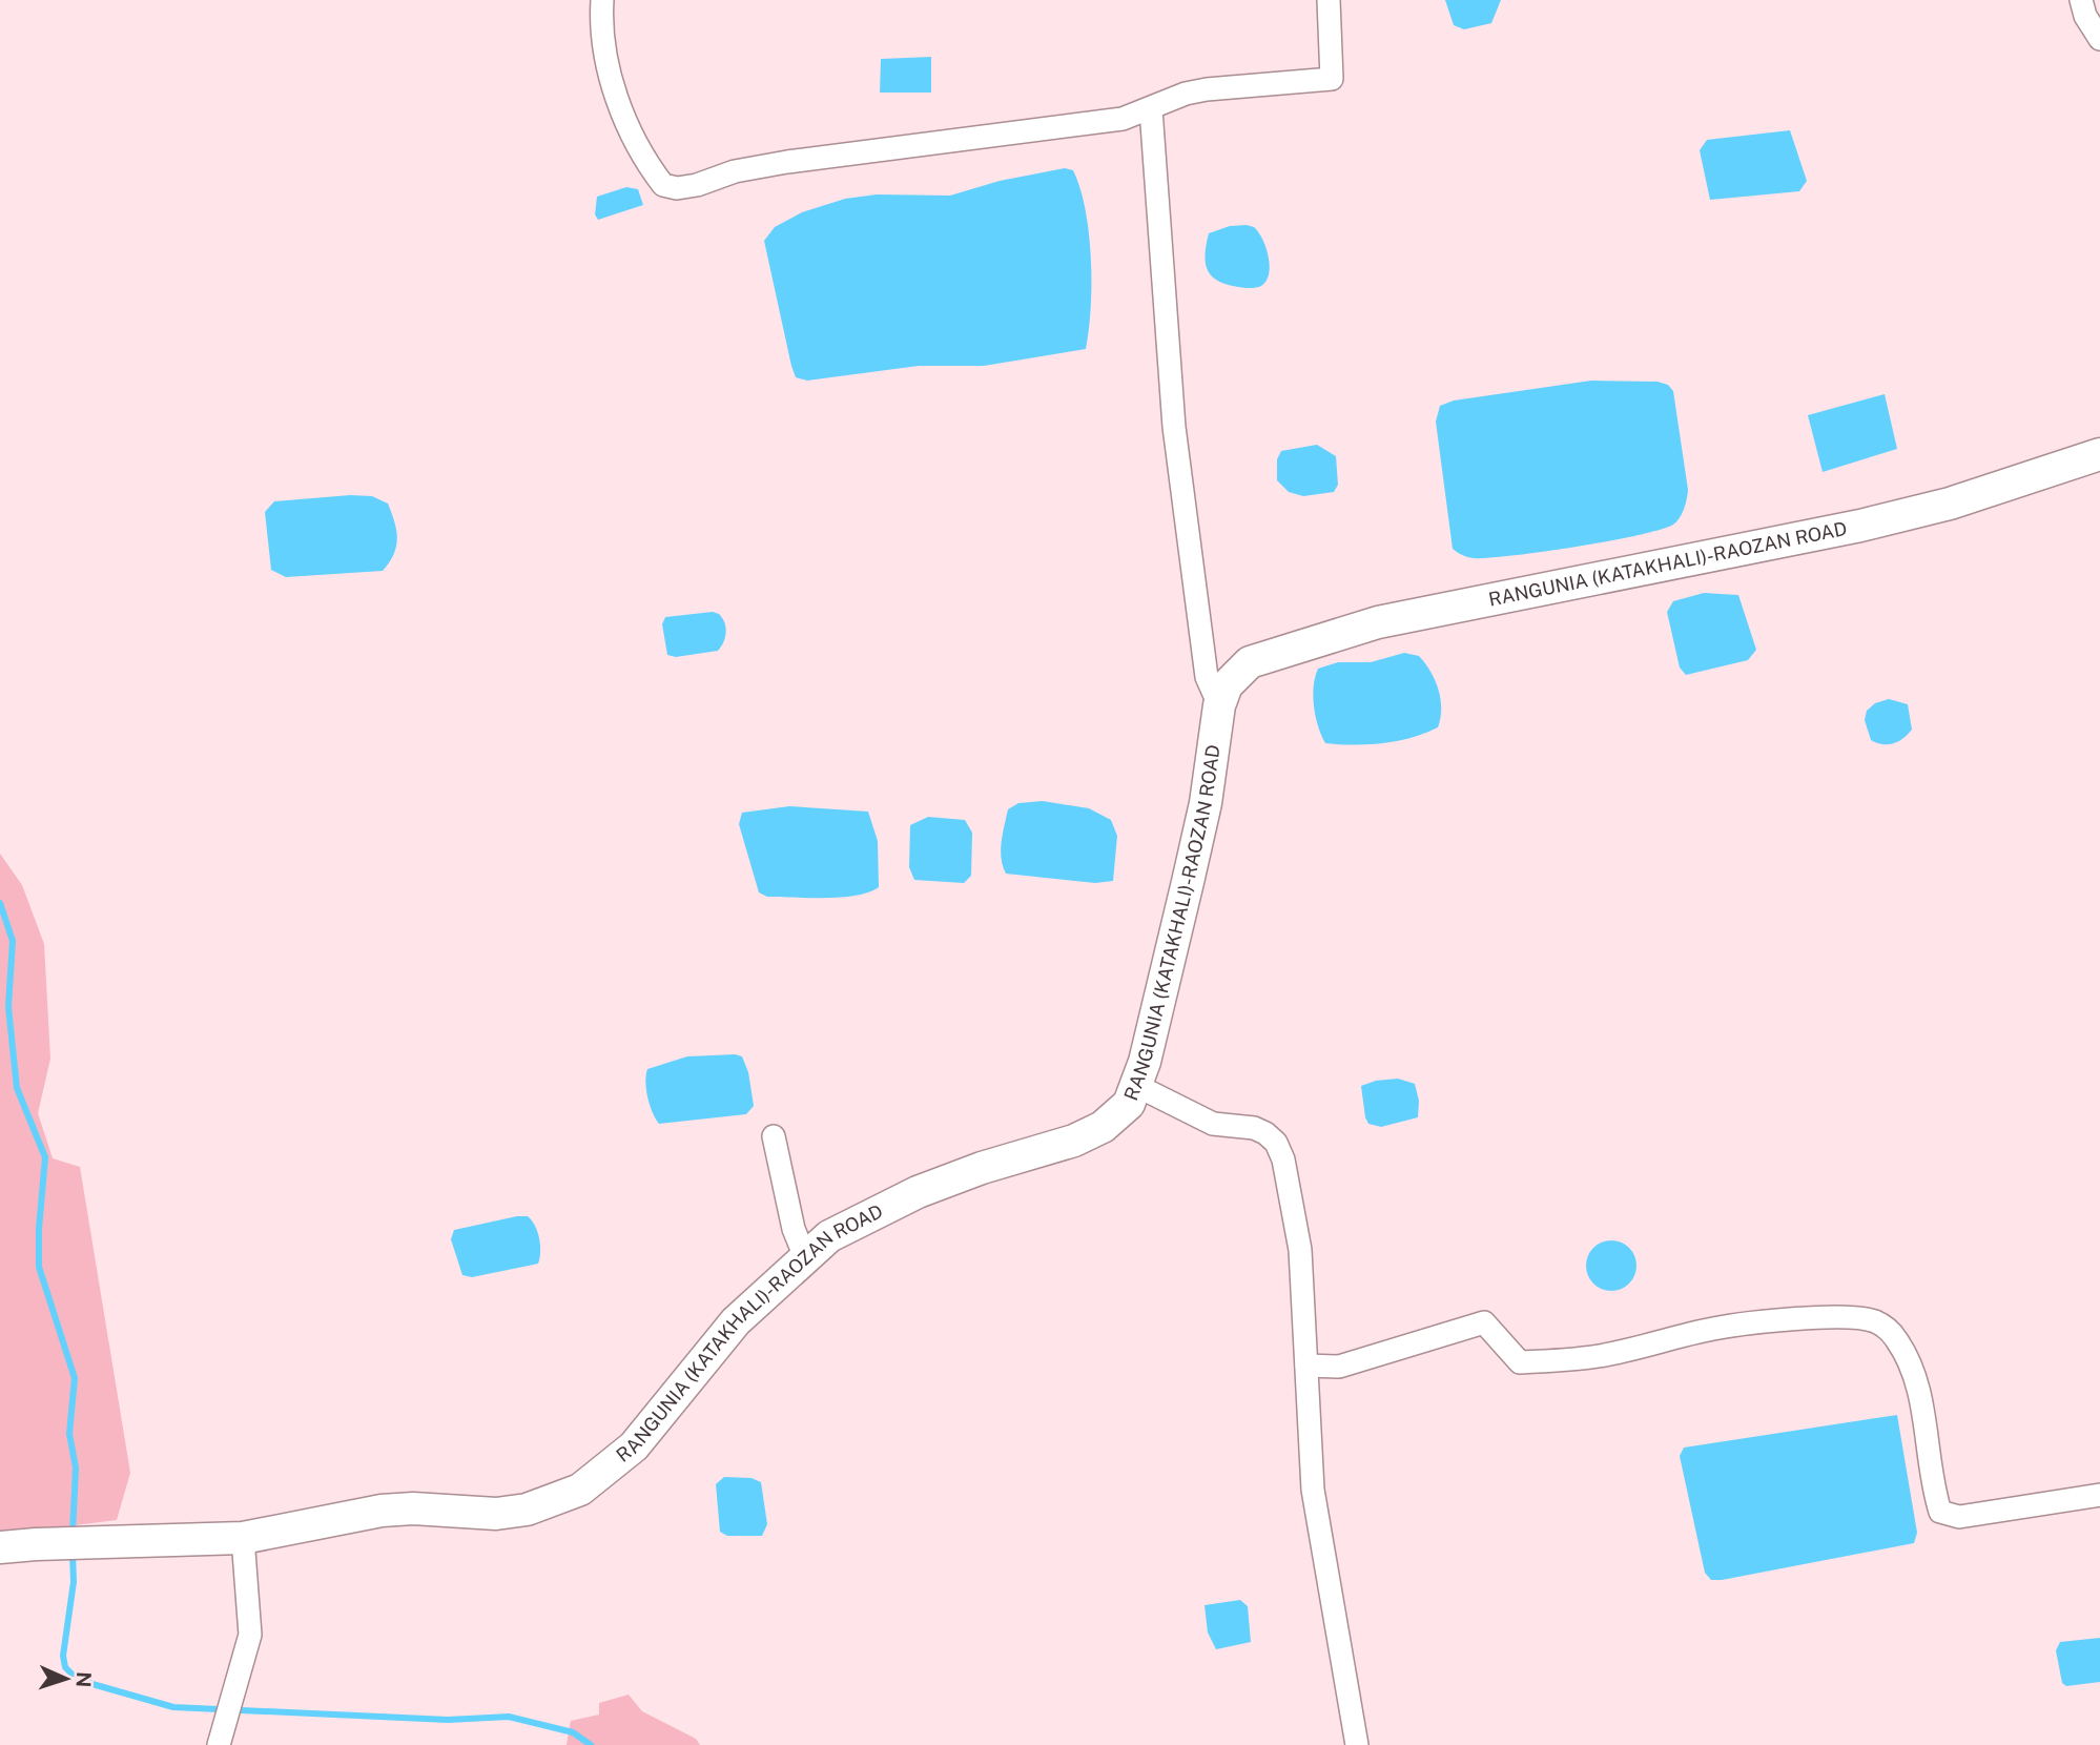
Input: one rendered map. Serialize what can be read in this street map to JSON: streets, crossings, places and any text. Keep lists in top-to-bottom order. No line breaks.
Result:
{"streets":{"main road":["RANGUNIA (KATAKHALI)-RAOZAN ROAD"]},"north":"right"}
